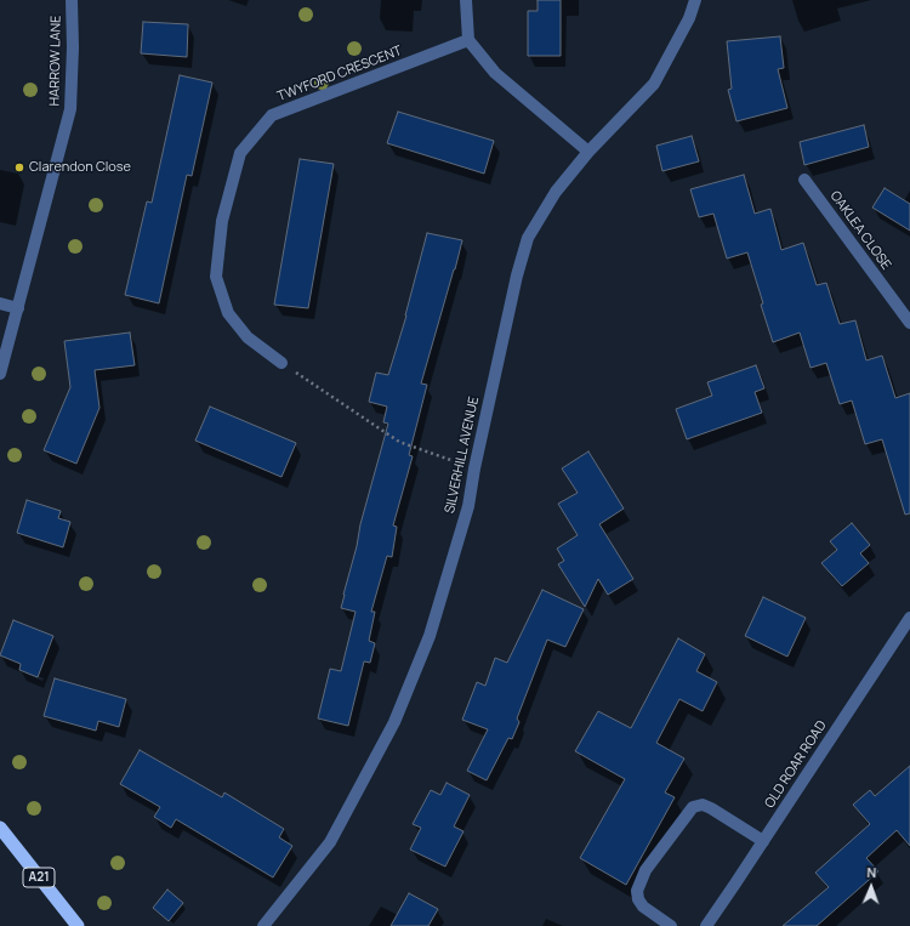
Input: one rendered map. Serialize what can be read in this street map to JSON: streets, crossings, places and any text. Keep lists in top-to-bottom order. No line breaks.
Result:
{"streets":{"highway":["A21"],"street":["HARROW LANE","TWYFORD CRESCENT","OAKLEA CLOSE","SILVERHILL AVENUE","OLD ROAR ROAD"]},"places":["Clarendon Close"],"north":"top"}
